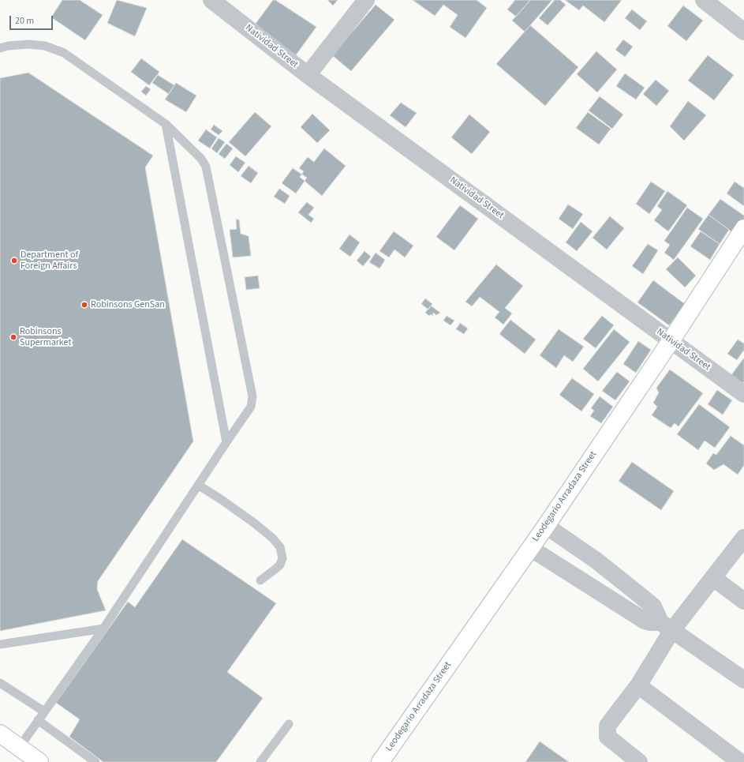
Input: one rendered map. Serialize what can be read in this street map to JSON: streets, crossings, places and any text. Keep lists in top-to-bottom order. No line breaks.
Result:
{"streets":{"street":["Natividad Street","Leodegario Arradaza Street"]},"crossings":[["Natividad Street","Leodegario Arradaza Street"]],"places":["Department of Foreign Affairs","Robinsons GenSan","Robinsons Supermarket"],"scale_bar":"20 m"}
